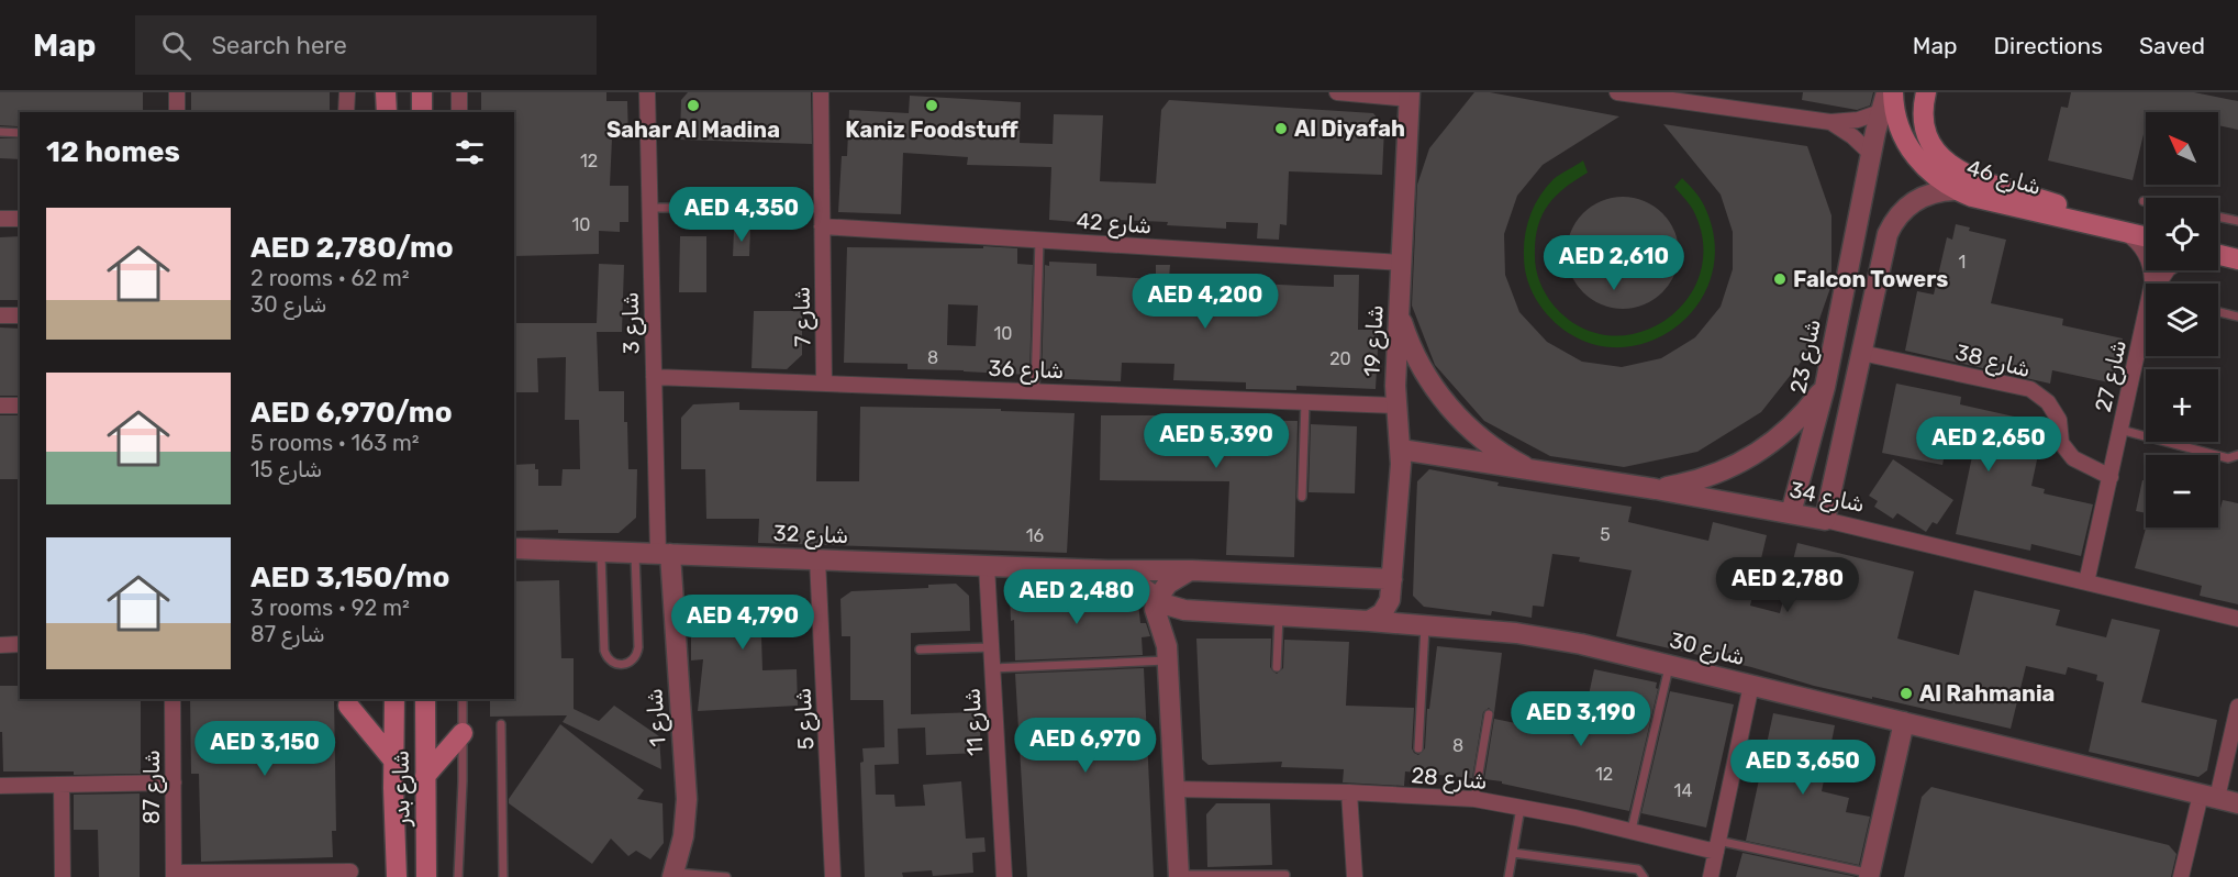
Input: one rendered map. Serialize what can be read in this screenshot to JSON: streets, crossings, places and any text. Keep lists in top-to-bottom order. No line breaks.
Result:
{"streets":{"main road":["شارع 46","شارع بدر"],"street":["شارع 42","شارع 7","شارع 3","شارع 19","شارع 23","شارع 38","شارع 36","شارع 27","شارع 34","شارع 32","شارع 30","شارع 1","شارع 5","شارع 11","شارع 28","شارع 87"]},"crossings":[["شارع 46","شارع 27"],["شارع 42","شارع 7"],["شارع 42","شارع 19"],["شارع 7","شارع 36"],["شارع 3","شارع 36"],["شارع 3","شارع 32"],["شارع 3","شارع 1"],["شارع 19","شارع 36"],["شارع 19","شارع 34"],["شارع 19","شارع 30"],["شارع 23","شارع 34"],["شارع 38","شارع 27"],["شارع 27","شارع 34"],["شارع 32","شارع 30"],["شارع 32","شارع 1"],["شارع 32","شارع 5"],["شارع 32","شارع 11"]],"places":["Sahar Al Madina","Kaniz Foodstuff","Al Diyafah","Falcon Towers","Al Rahmania"],"house_numbers":["12","10","1","10","8","20","5","16","8","12","14"],"north":"top left","page":{"header":"Map","search":"Search here","nav":["Map","Directions","Saved"],"map_buttons":["+","−"],"heading":"12 homes","price":["AED 4,350","AED 2,610","AED 4,200","AED 5,390","AED 2,650","AED 2,780","AED 2,480","AED 4,790","AED 3,190","AED 6,970","AED 3,150","AED 3,650"],"list":[{"name":"AED 2,780/mo","note":"2 rooms · 62 m² · شارع 30"},{"name":"AED 6,970/mo","note":"5 rooms · 163 m² · شارع 15"},{"name":"AED 3,150/mo","note":"3 rooms · 92 m² · شارع 87"}]}}
